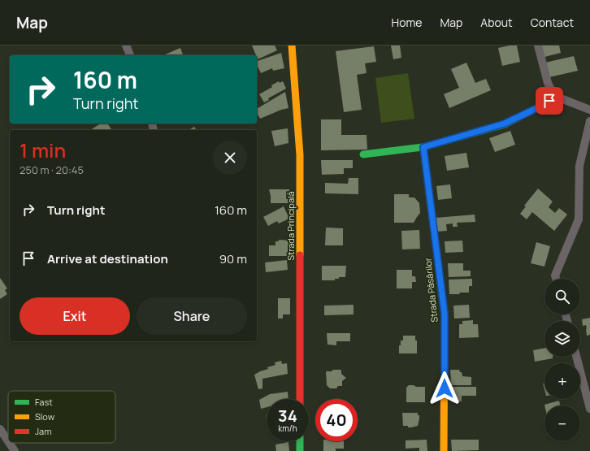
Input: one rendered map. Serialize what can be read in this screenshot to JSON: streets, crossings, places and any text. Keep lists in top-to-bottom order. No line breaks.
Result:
{"streets":{"street":["Strada Principală","Strada Păsărilor"]},"legend":["Fast","Slow","Jam"],"page":{"header":"Map","nav":["Home","Map","About","Contact"],"turn":["160 m","Turn right"],"heading":["1 min","250 m · 20:45"],"list":[{"name":"Turn right","value":"160 m"},{"name":"Arrive at destination","value":"90 m"}],"map_buttons":["+","−"],"buttons":["Exit","Share"],"speed":"34 km/h","limit":"40"}}
